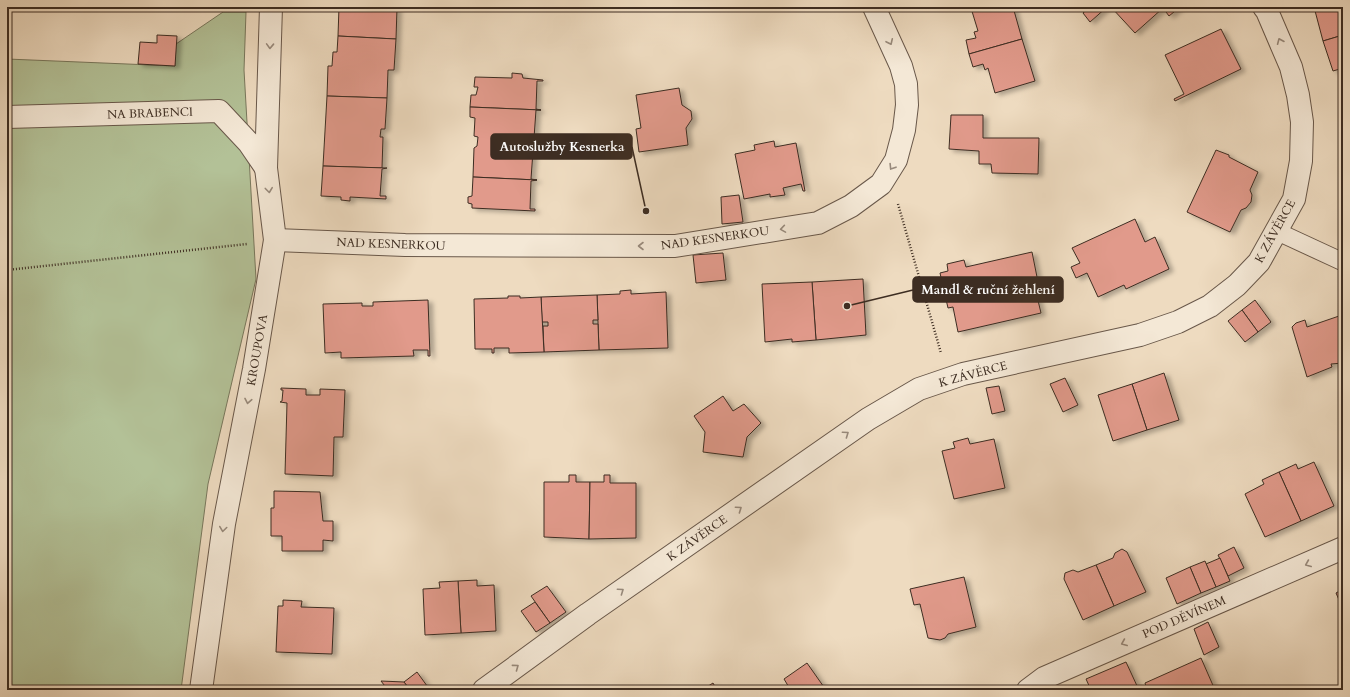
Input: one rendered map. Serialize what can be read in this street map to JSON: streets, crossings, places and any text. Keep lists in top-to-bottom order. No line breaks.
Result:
{"streets":{"street":["NA BRABENCI","K ZÁVĚRCE","NAD KESNERKOU","KROUPOVA","POD DĚVÍNEM"]},"crossings":[["NA BRABENCI","KROUPOVA"],["NAD KESNERKOU","KROUPOVA"]],"one_way":["K ZÁVĚRCE","KROUPOVA","POD DĚVÍNEM"],"places":["Autoslužby Kesnerka","Mandl & ruční žehlení"]}
